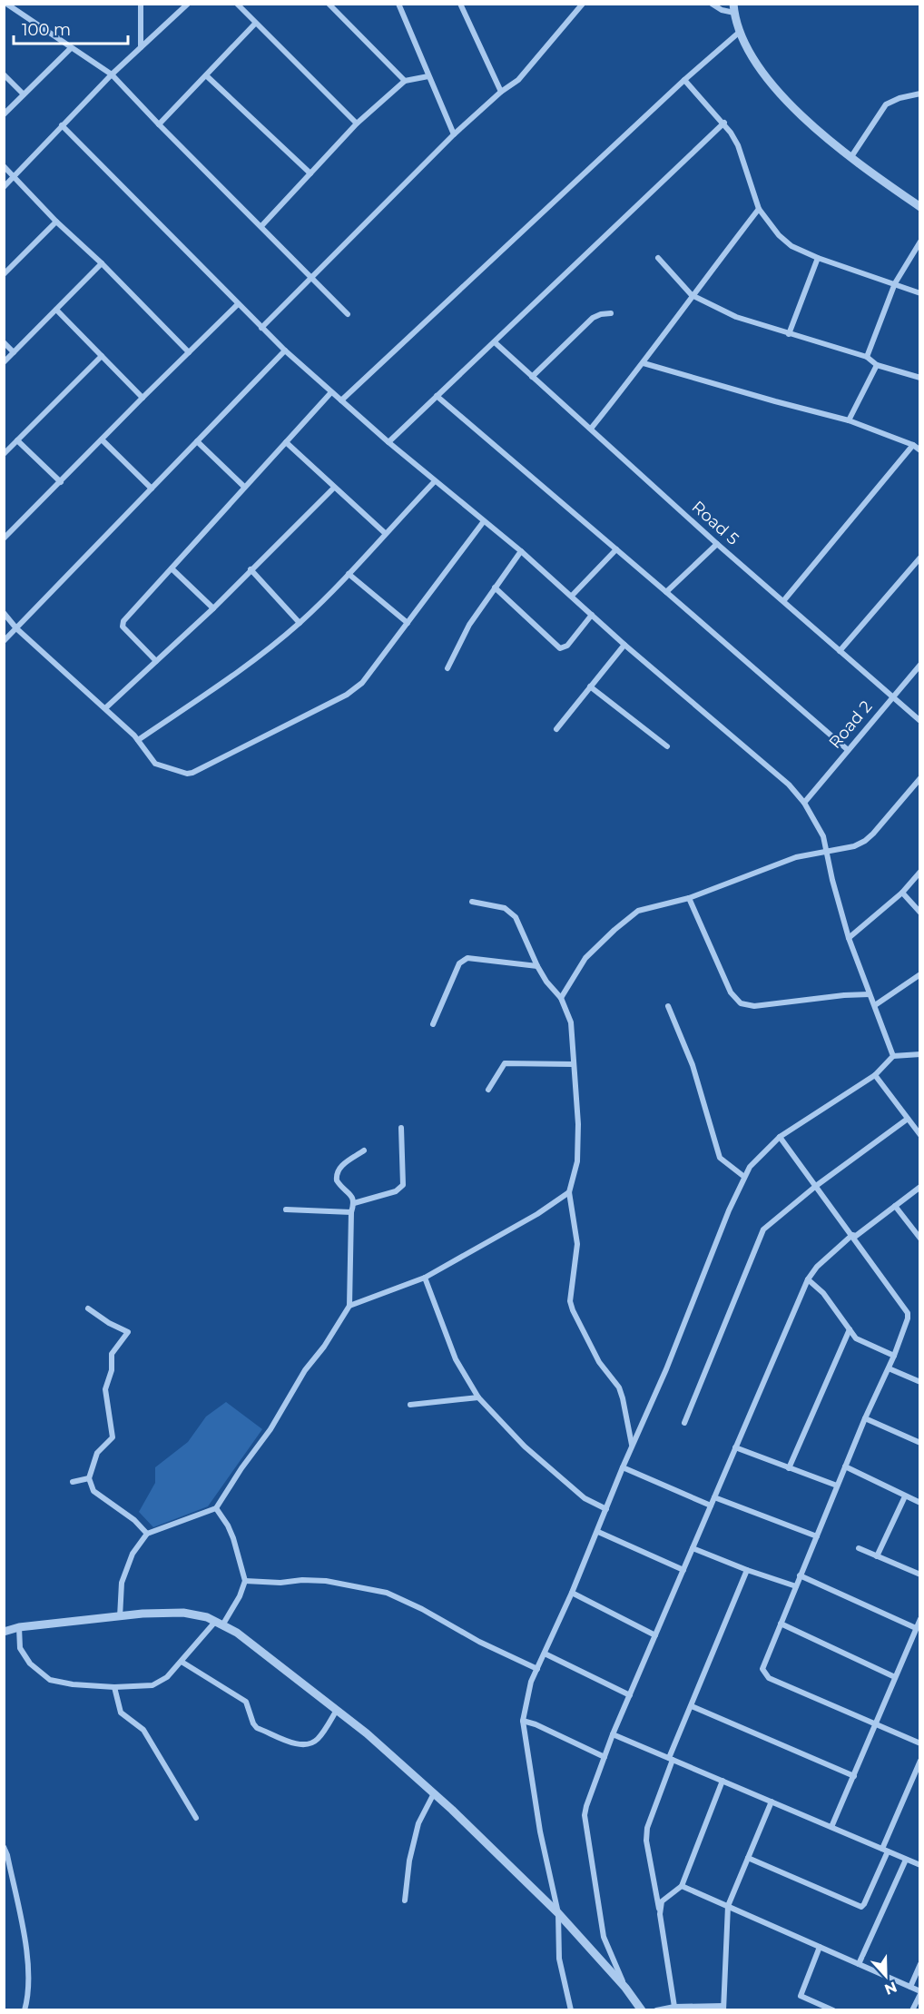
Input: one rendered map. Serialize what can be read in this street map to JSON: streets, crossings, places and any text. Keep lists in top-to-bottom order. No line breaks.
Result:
{"streets":{"street":["Road 5","Road 2"]},"crossings":[["Road 5","Road 2"]],"scale_bar":"100 m","north":"bottom"}
